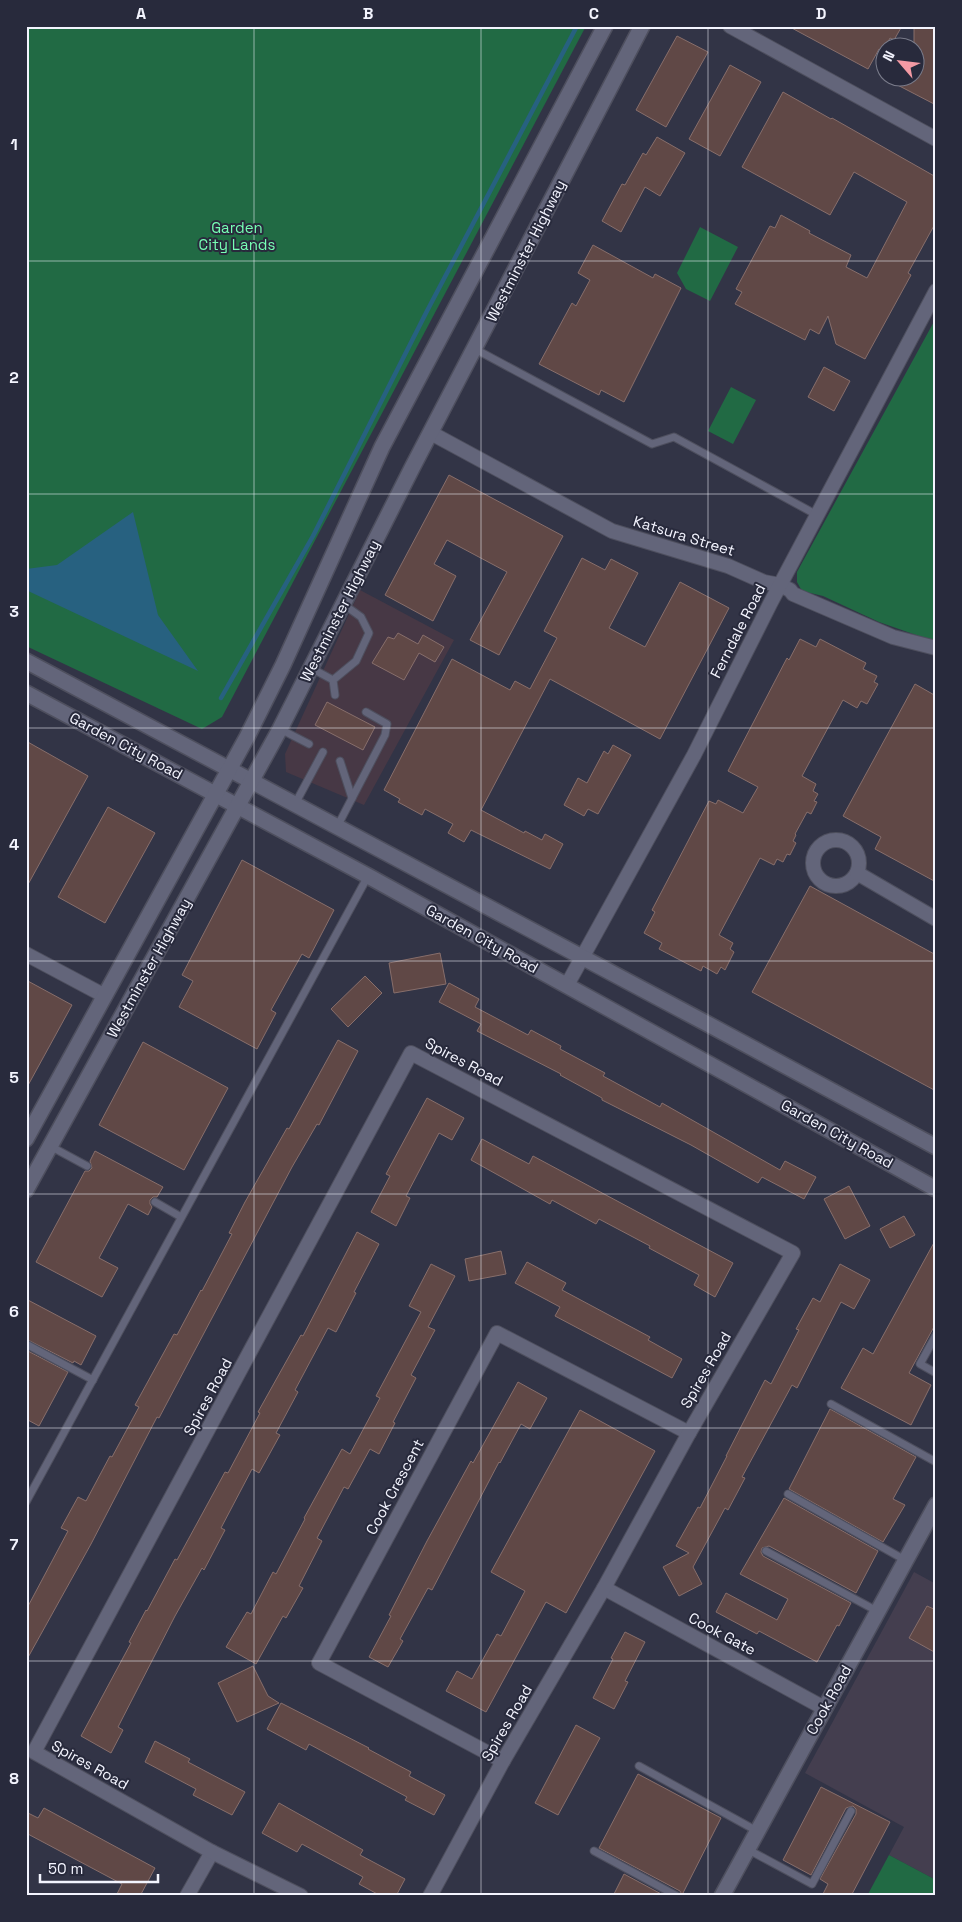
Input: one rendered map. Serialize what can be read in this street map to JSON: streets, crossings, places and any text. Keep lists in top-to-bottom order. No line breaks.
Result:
{"streets":{"main road":["Westminster Highway","Garden City Road","Cook Road"],"street":["Katsura Street","Ferndale Road","Spires Road","Cook Crescent","Cook Gate"]},"crossings":[["Westminster Highway","Katsura Street"],["Westminster Highway","Garden City Road"],["Katsura Street","Ferndale Road"],["Ferndale Road","Garden City Road"],["Spires Road","Cook Crescent"],["Spires Road","Cook Gate"],["Cook Gate","Cook Road"]],"parks":["Garden City Lands"],"scale_bar":"50 m","north":"top left","grid":{"columns":["A","B","C","D"],"rows":["1","2","3","4","5","6","7","8"]}}
